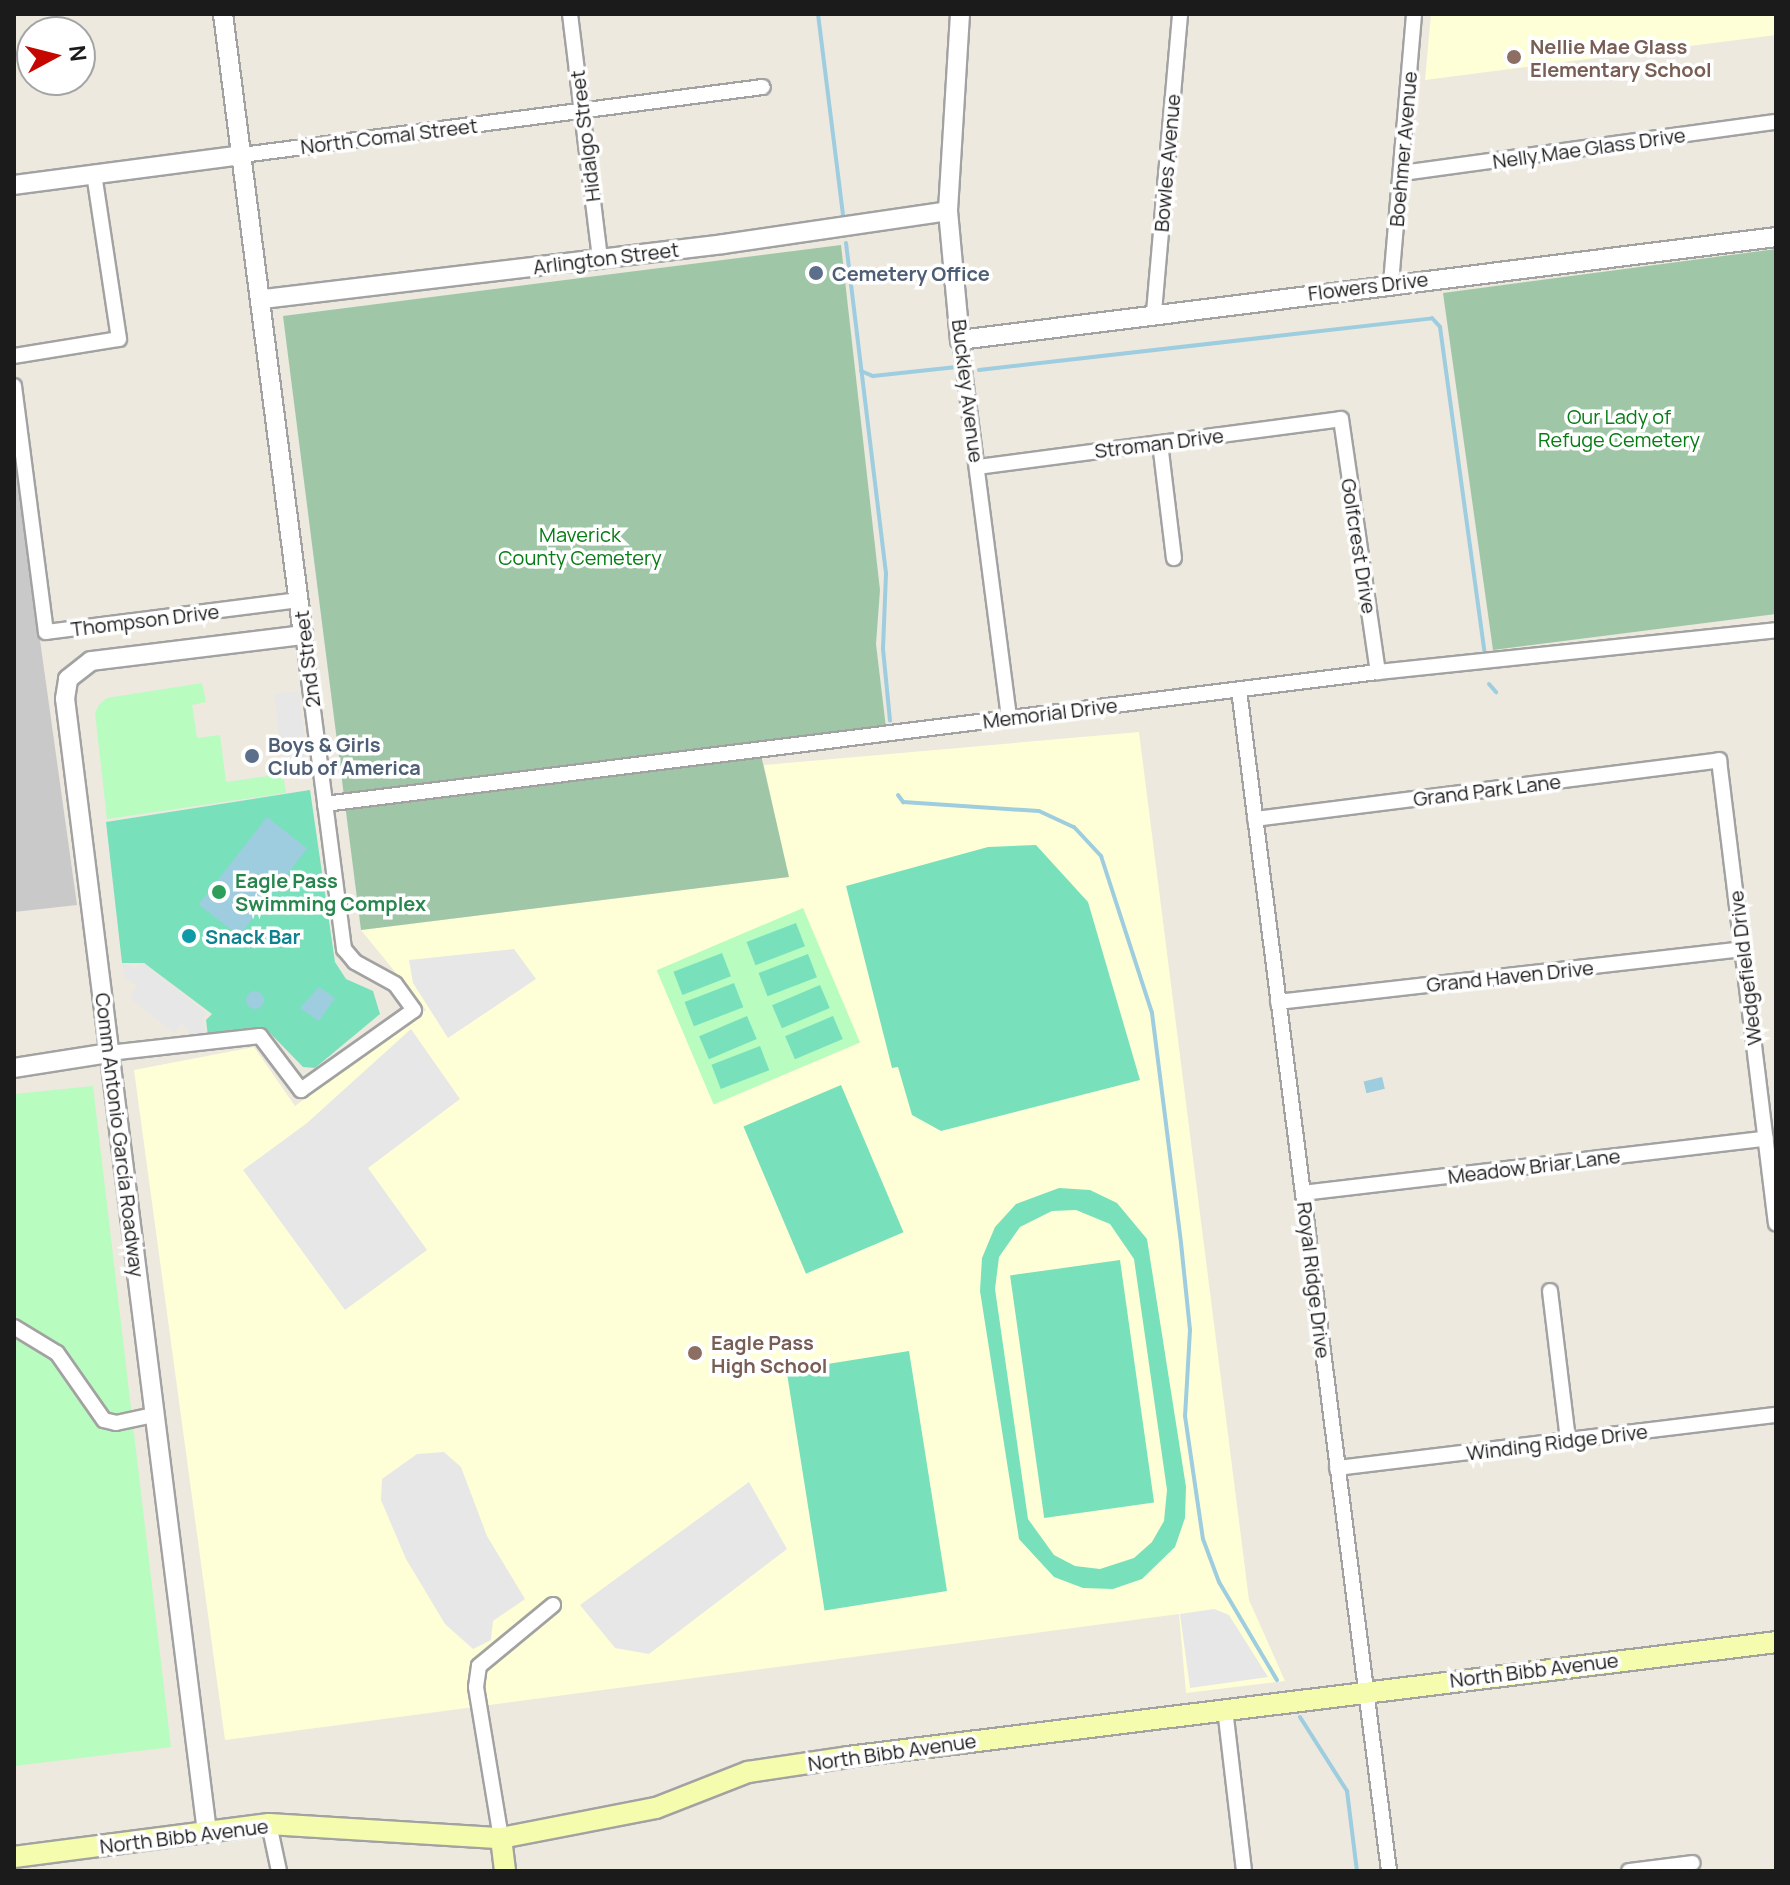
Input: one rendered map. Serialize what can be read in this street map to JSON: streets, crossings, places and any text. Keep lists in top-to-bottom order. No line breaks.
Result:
{"streets":{"main road":["North Bibb Avenue"],"street":["North Comal Street","Hidalgo Street","Nelly Mae Glass Drive","Boehmer Avenue","Bowles Avenue","Arlington Street","Flowers Drive","Buckley Avenue","Stroman Drive","Golfcrest Drive","Thompson Drive","2nd Street","Memorial Drive","Grand Park Lane","Wedgefield Drive","Grand Haven Drive","Comm Antonio García Roadway","Meadow Briar Lane","Royal Ridge Drive","Winding Ridge Drive"]},"crossings":[["North Comal Street","Hidalgo Street"],["North Comal Street","2nd Street"],["Hidalgo Street","Arlington Street"],["Nelly Mae Glass Drive","Boehmer Avenue"],["Boehmer Avenue","Flowers Drive"],["Bowles Avenue","Flowers Drive"],["Arlington Street","Buckley Avenue"],["Arlington Street","2nd Street"],["Flowers Drive","Buckley Avenue"],["Buckley Avenue","Stroman Drive"],["Buckley Avenue","Memorial Drive"],["Stroman Drive","Golfcrest Drive"],["Golfcrest Drive","Memorial Drive"],["Thompson Drive","2nd Street"],["2nd Street","Memorial Drive"],["2nd Street","Comm Antonio García Roadway"],["Memorial Drive","Royal Ridge Drive"],["Grand Park Lane","Wedgefield Drive"],["Grand Park Lane","Royal Ridge Drive"],["Wedgefield Drive","Grand Haven Drive"],["Wedgefield Drive","Meadow Briar Lane"],["Grand Haven Drive","Royal Ridge Drive"],["Comm Antonio García Roadway","North Bibb Avenue"],["Meadow Briar Lane","Royal Ridge Drive"],["Royal Ridge Drive","Winding Ridge Drive"],["Royal Ridge Drive","North Bibb Avenue"]],"parks":["Our Lady of Refuge Cemetery","Maverick County Cemetery"],"places":["Nellie Mae Glass Elementary School","Cemetery Office","Boys & Girls Club of America","Eagle Pass Swimming Complex","Snack Bar","Eagle Pass High School"],"north":"right"}
